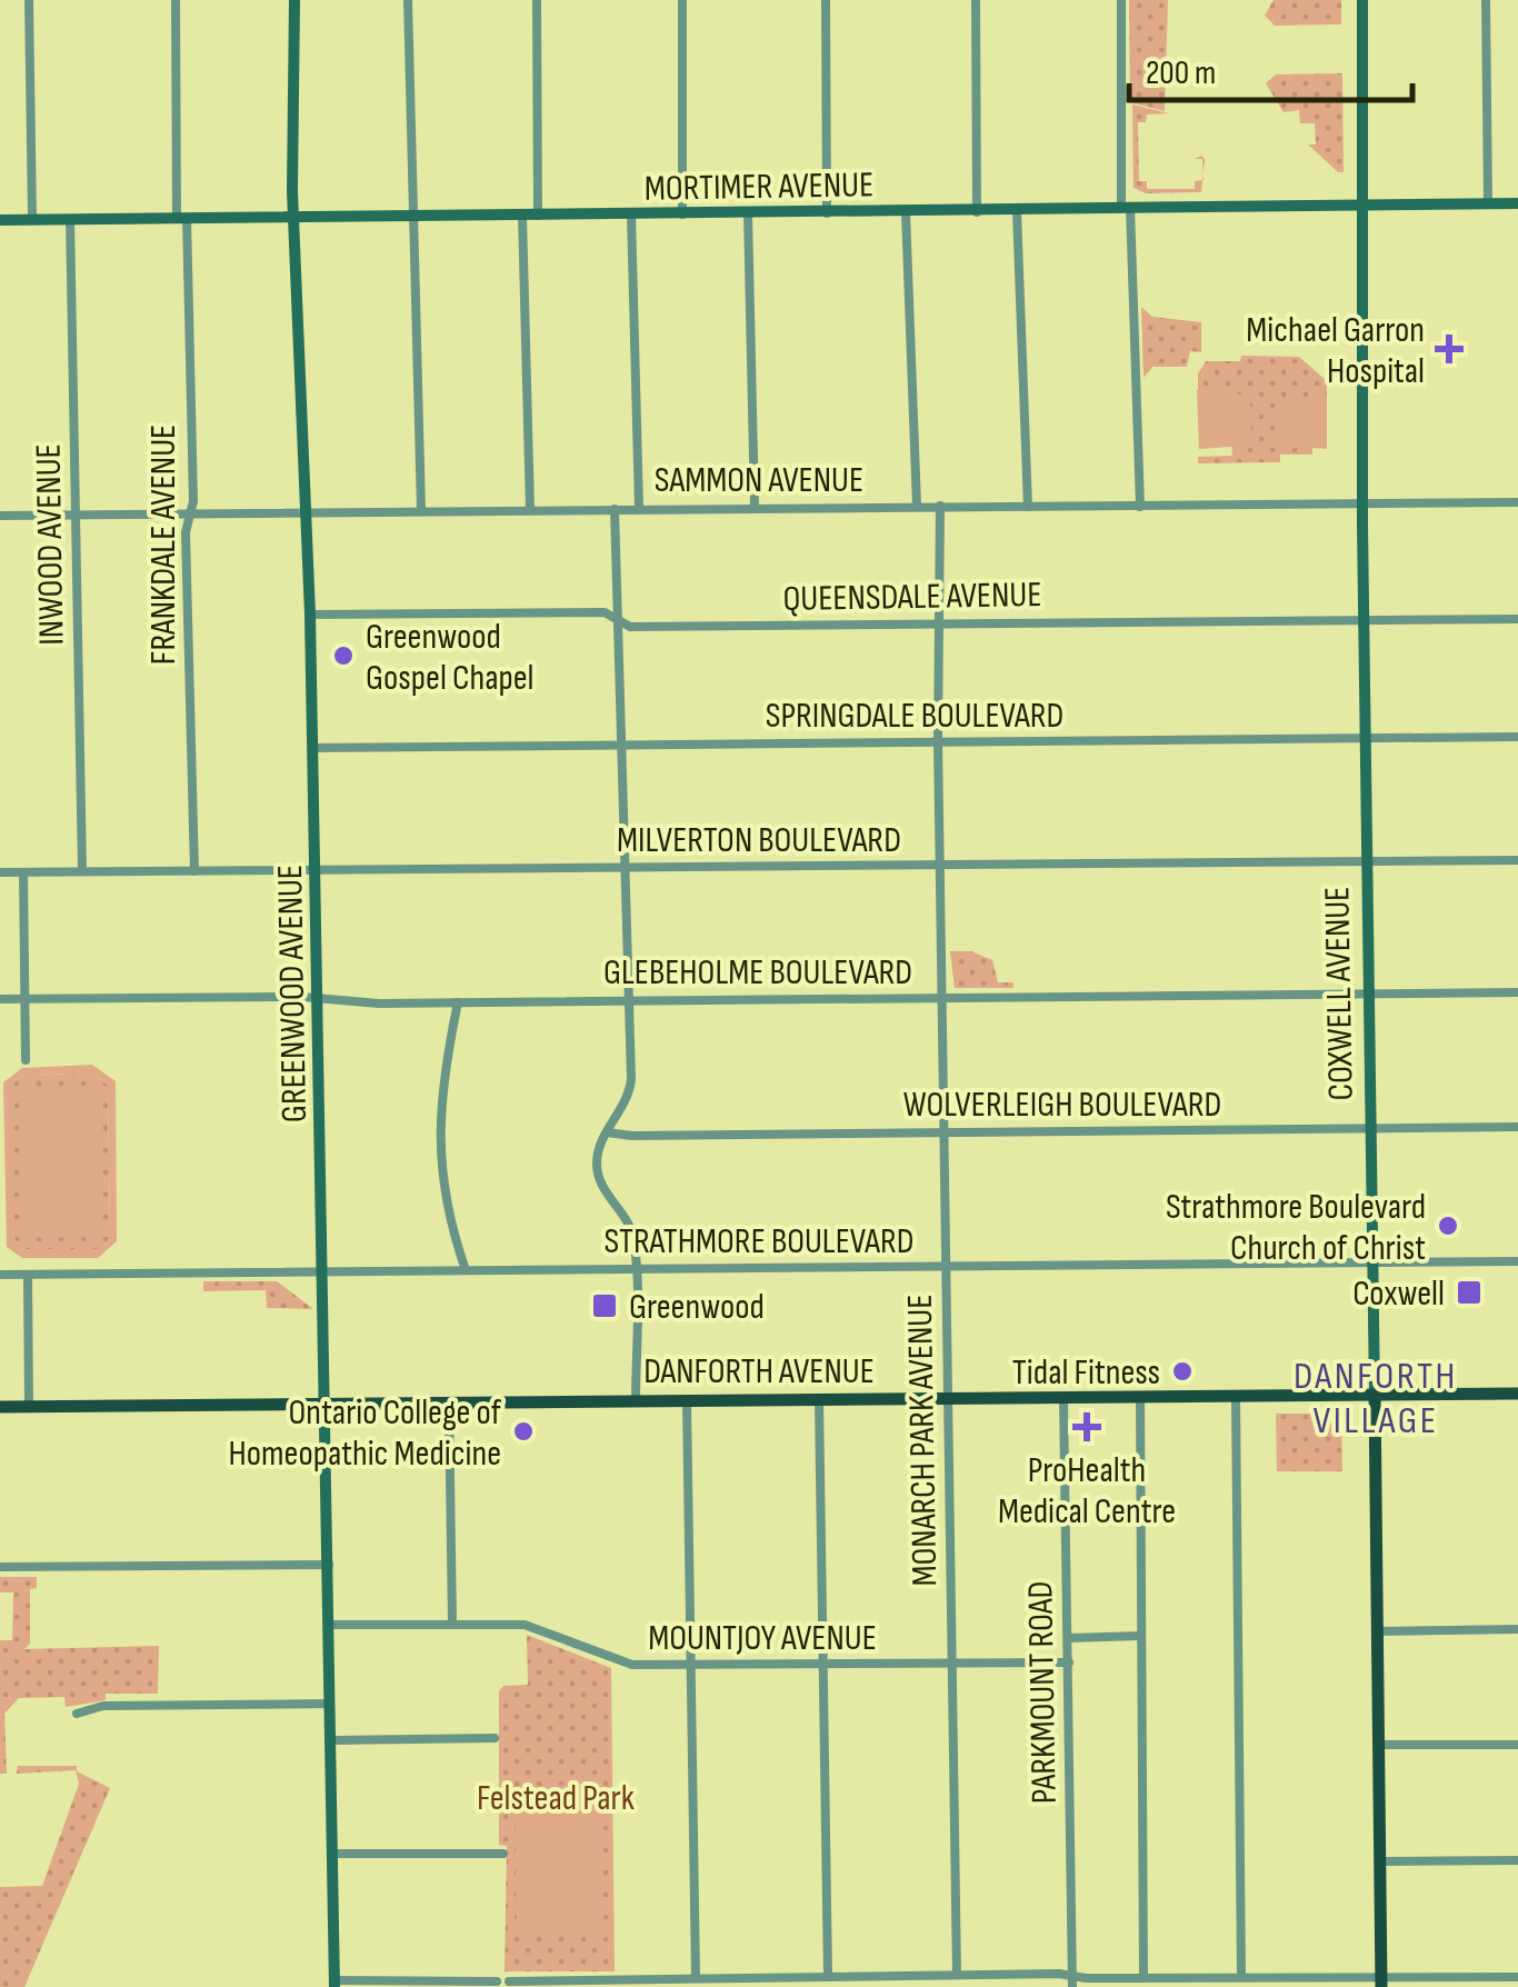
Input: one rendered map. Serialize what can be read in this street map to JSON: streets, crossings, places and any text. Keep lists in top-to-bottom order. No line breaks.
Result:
{"streets":{"main road":["COXWELL AVENUE","DANFORTH AVENUE"],"street":["MORTIMER AVENUE","SAMMON AVENUE","INWOOD AVENUE","FRANKDALE AVENUE","QUEENSDALE AVENUE","SPRINGDALE BOULEVARD","MILVERTON BOULEVARD","GLEBEHOLME BOULEVARD","GREENWOOD AVENUE","WOLVERLEIGH BOULEVARD","STRATHMORE BOULEVARD","MONARCH PARK AVENUE","MOUNTJOY AVENUE","PARKMOUNT ROAD"]},"crossings":[["MORTIMER AVENUE","INWOOD AVENUE"],["MORTIMER AVENUE","FRANKDALE AVENUE"],["MORTIMER AVENUE","GREENWOOD AVENUE"],["MORTIMER AVENUE","COXWELL AVENUE"],["SAMMON AVENUE","INWOOD AVENUE"],["SAMMON AVENUE","FRANKDALE AVENUE"],["SAMMON AVENUE","GREENWOOD AVENUE"],["SAMMON AVENUE","COXWELL AVENUE"],["SAMMON AVENUE","MONARCH PARK AVENUE"],["INWOOD AVENUE","MILVERTON BOULEVARD"],["FRANKDALE AVENUE","MILVERTON BOULEVARD"],["QUEENSDALE AVENUE","GREENWOOD AVENUE"],["QUEENSDALE AVENUE","COXWELL AVENUE"],["QUEENSDALE AVENUE","MONARCH PARK AVENUE"],["SPRINGDALE BOULEVARD","GREENWOOD AVENUE"],["SPRINGDALE BOULEVARD","COXWELL AVENUE"],["SPRINGDALE BOULEVARD","MONARCH PARK AVENUE"],["MILVERTON BOULEVARD","GREENWOOD AVENUE"],["MILVERTON BOULEVARD","COXWELL AVENUE"],["MILVERTON BOULEVARD","MONARCH PARK AVENUE"],["GLEBEHOLME BOULEVARD","GREENWOOD AVENUE"],["GLEBEHOLME BOULEVARD","COXWELL AVENUE"],["GLEBEHOLME BOULEVARD","MONARCH PARK AVENUE"],["GREENWOOD AVENUE","STRATHMORE BOULEVARD"],["GREENWOOD AVENUE","DANFORTH AVENUE"],["GREENWOOD AVENUE","MOUNTJOY AVENUE"],["COXWELL AVENUE","WOLVERLEIGH BOULEVARD"],["COXWELL AVENUE","STRATHMORE BOULEVARD"],["COXWELL AVENUE","DANFORTH AVENUE"],["WOLVERLEIGH BOULEVARD","MONARCH PARK AVENUE"],["STRATHMORE BOULEVARD","MONARCH PARK AVENUE"],["DANFORTH AVENUE","MONARCH PARK AVENUE"],["DANFORTH AVENUE","PARKMOUNT ROAD"],["MONARCH PARK AVENUE","MOUNTJOY AVENUE"],["MOUNTJOY AVENUE","PARKMOUNT ROAD"]],"districts":["DANFORTH VILLAGE"],"parks":["Felstead Park"],"places":{"health":["Michael Garron Hospital","ProHealth Medical Centre"],"other":["Greenwood Gospel Chapel","Strathmore Boulevard Church of Christ","Tidal Fitness","Ontario College of Homeopathic Medicine"],"transit":["Coxwell","Greenwood"]},"scale_bar":"200 m"}
